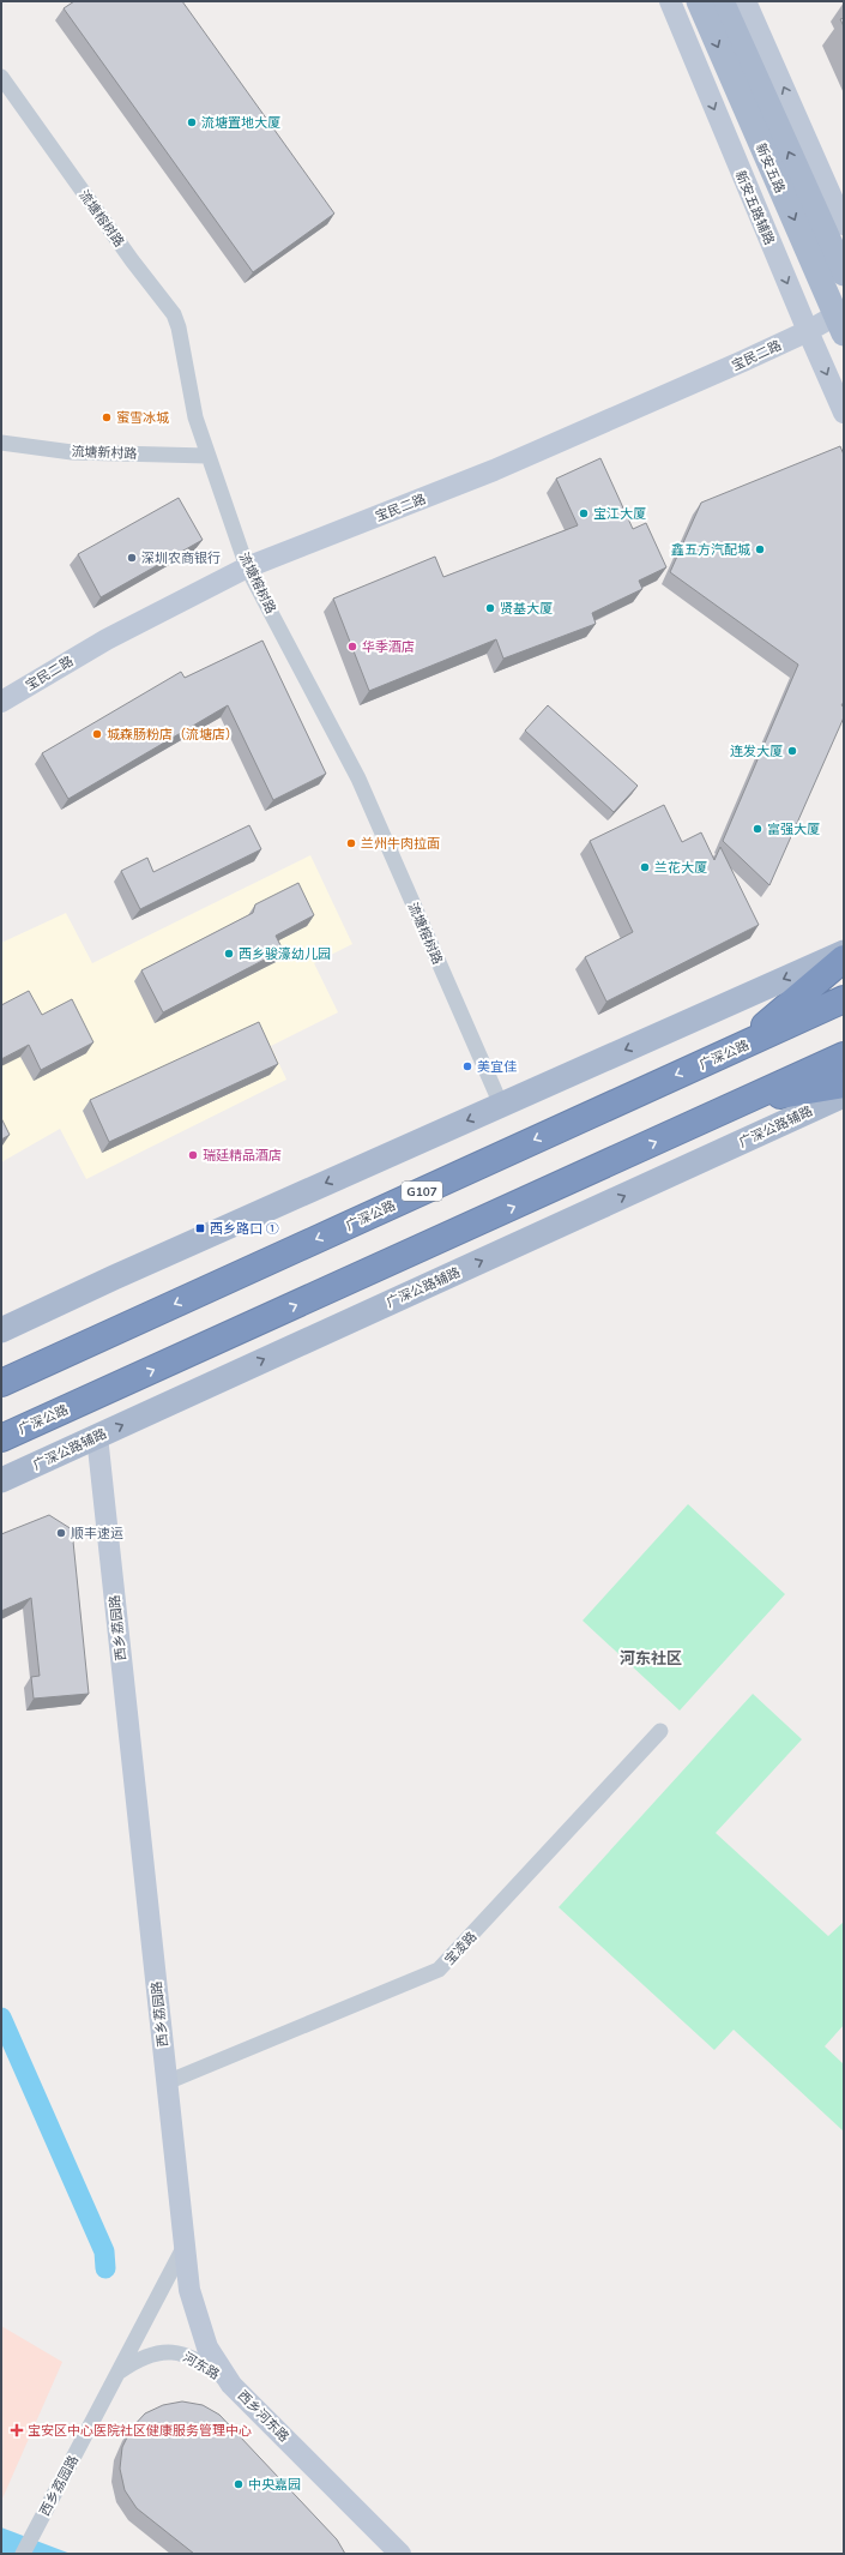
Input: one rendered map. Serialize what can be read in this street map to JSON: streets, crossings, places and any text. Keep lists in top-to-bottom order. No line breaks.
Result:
{"streets":{"highway":["广深公路","G107"],"main road":["新安五路","广深公路辅路"],"street":["新安五路辅路","流塘榕树路","宝民二路","流塘新村路","西乡荔园路","宝凌路","河东路","西乡河东路"]},"crossings":[["新安五路辅路","宝民二路"],["流塘榕树路","宝民二路"],["流塘榕树路","流塘新村路"],["广深公路辅路","西乡荔园路"],["西乡荔园路","宝凌路"],["西乡荔园路","河东路"],["西乡荔园路","西乡河东路"],["河东路","西乡河东路"]],"districts":["河东社区"],"places":{"other":["流塘置地大厦","蜜雪冰城","宝江大厦","鑫五方汽配城","深圳农商银行","贤基大厦","华季酒店","城森肠粉店（流塘店）","连发大厦","富强大厦","兰州牛肉拉面","兰花大厦","西乡骏濠幼儿园","美宜佳","瑞廷精品酒店","顺丰速运","中央嘉园"],"transit":["西乡路口 ①"],"health":["宝安区中心医院社区健康服务管理中心"]}}
